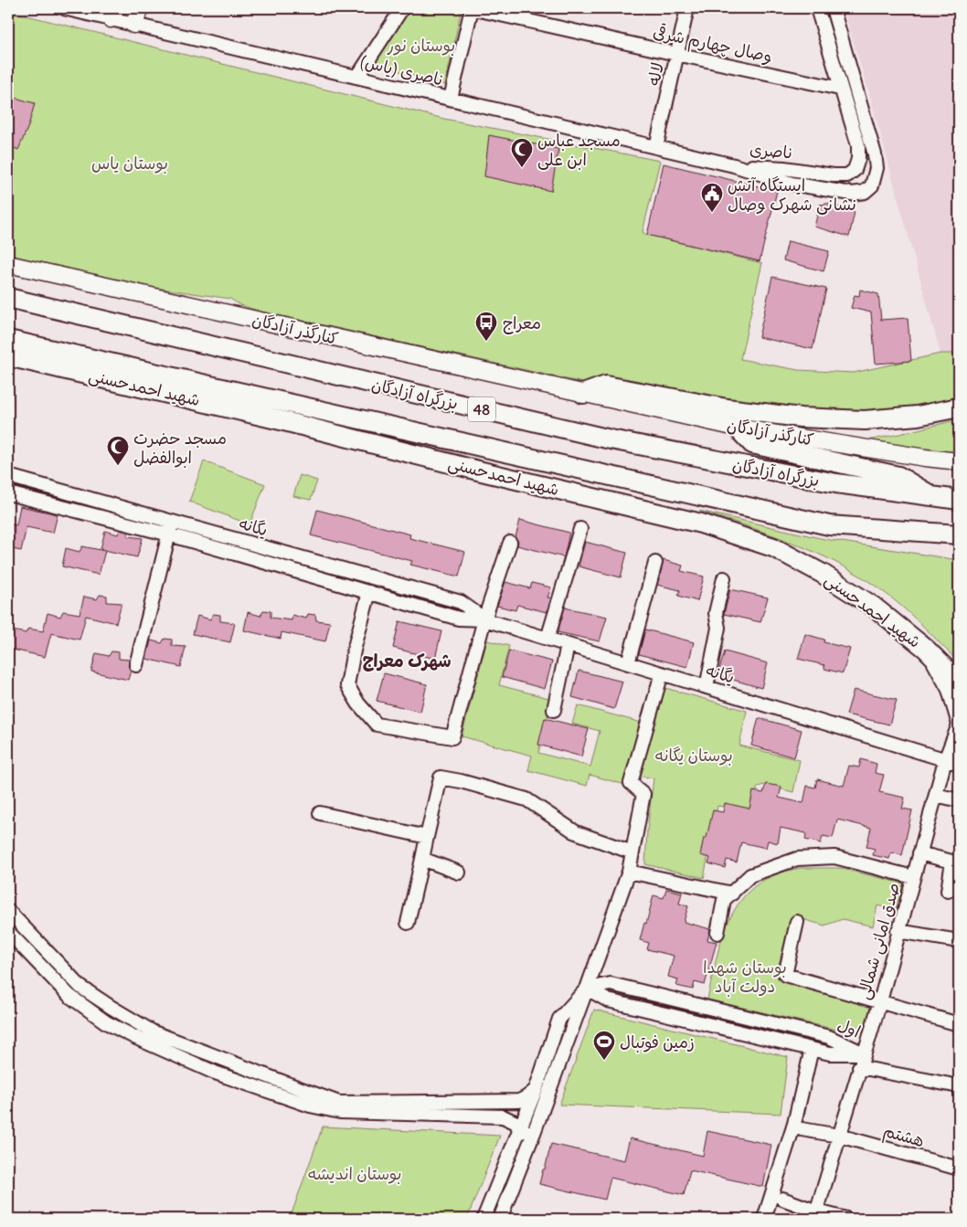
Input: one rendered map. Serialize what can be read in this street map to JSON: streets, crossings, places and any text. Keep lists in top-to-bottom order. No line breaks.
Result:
{"streets":{"highway":["کنارگذر آزادگان","شهید احمدحسنی","بزرگراه آزادگان","48"],"street":["وصال چهارم شرقی","ناصری (یاس)","لاله","ناصری","یگانه","صدق امانی شمالی","اول","هشتم"]},"crossings":[["وصال چهارم شرقی","لاله"],["وصال چهارم شرقی","ناصری"],["ناصری (یاس)","لاله"],["ناصری (یاس)","ناصری"],["شهید احمدحسنی","صدق امانی شمالی"],["یگانه","صدق امانی شمالی"],["صدق امانی شمالی","اول"],["صدق امانی شمالی","هشتم"]],"districts":["شهرک معراج"],"parks":["بوستان نور","بوستان یاس","بوستان یگانه","بوستان شهدا دولت آباد","بوستان اندیشه"],"places":{"mosque":["مسجد عباس ابن علی","مسجد حضرت ابوالفضل"],"public building":["ایستگاه آتش نشانی شهرک وصال"],"bus stop":["معراج"],"sports":["زمین فوتبال"]}}
